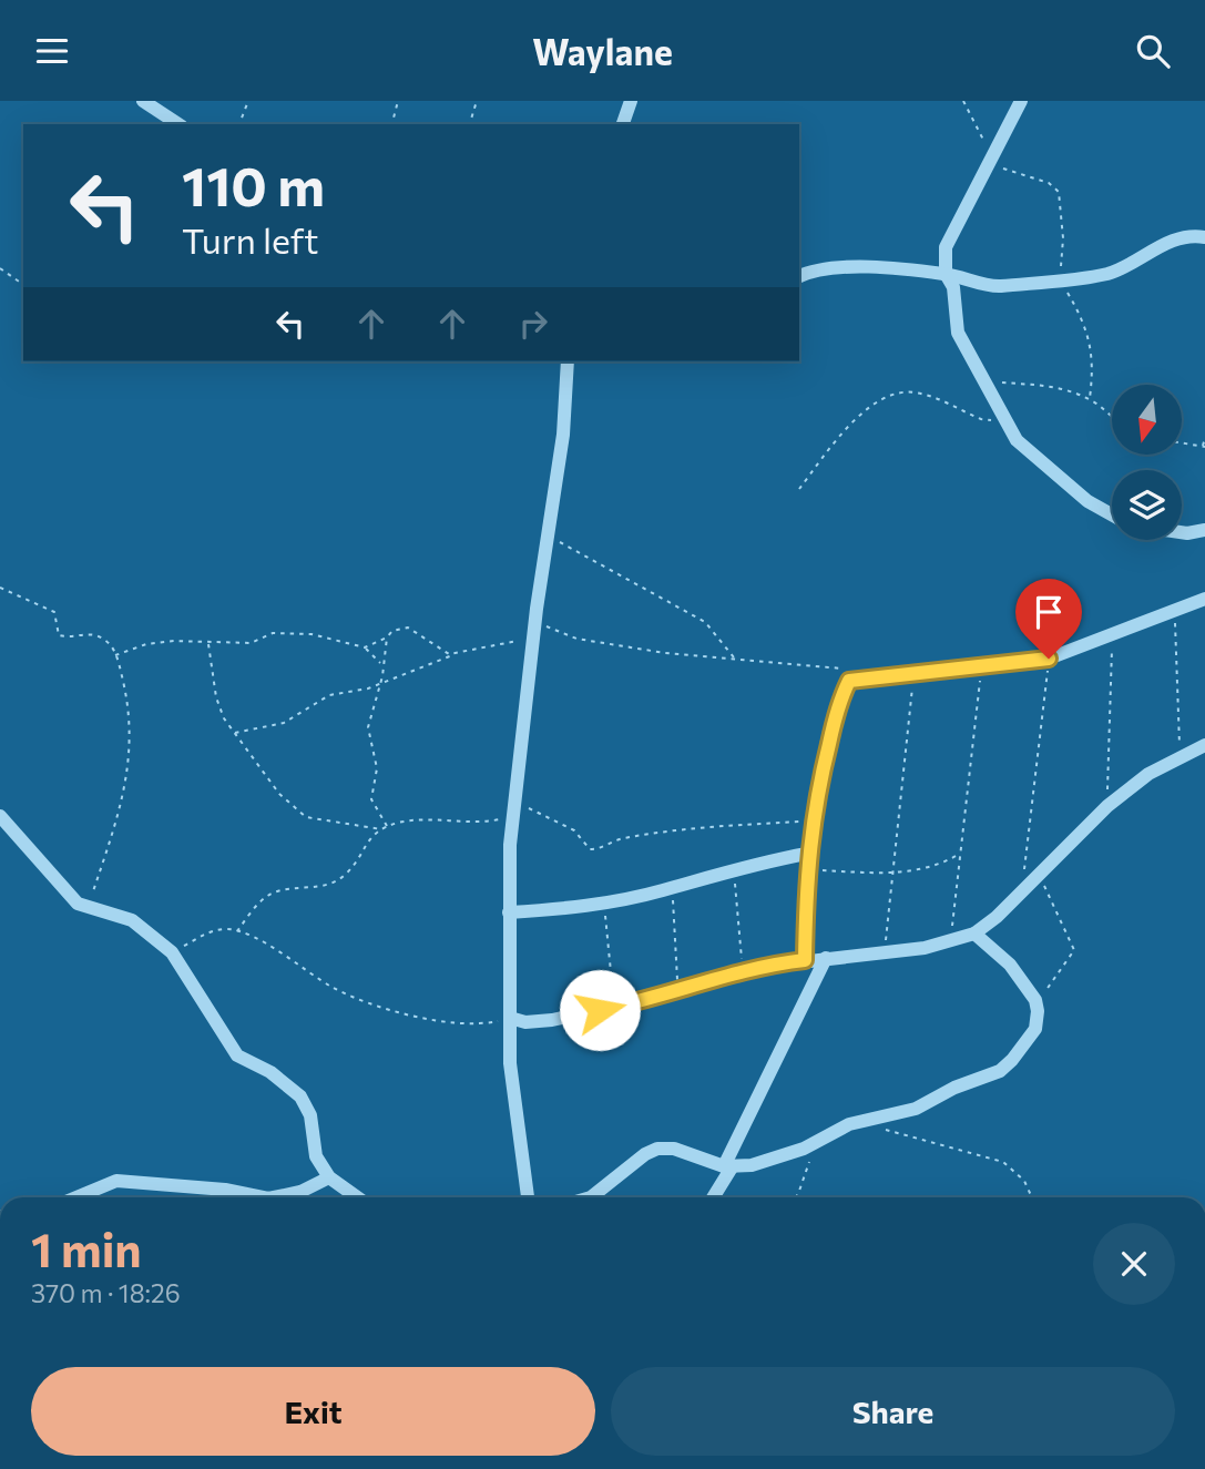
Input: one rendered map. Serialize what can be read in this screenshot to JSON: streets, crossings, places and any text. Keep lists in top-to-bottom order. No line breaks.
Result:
{"north":"bottom","page":{"header":"Waylane","turn":["110 m","Turn left"],"heading":["1 min","370 m · 18:26"],"buttons":["Exit","Share"]}}
